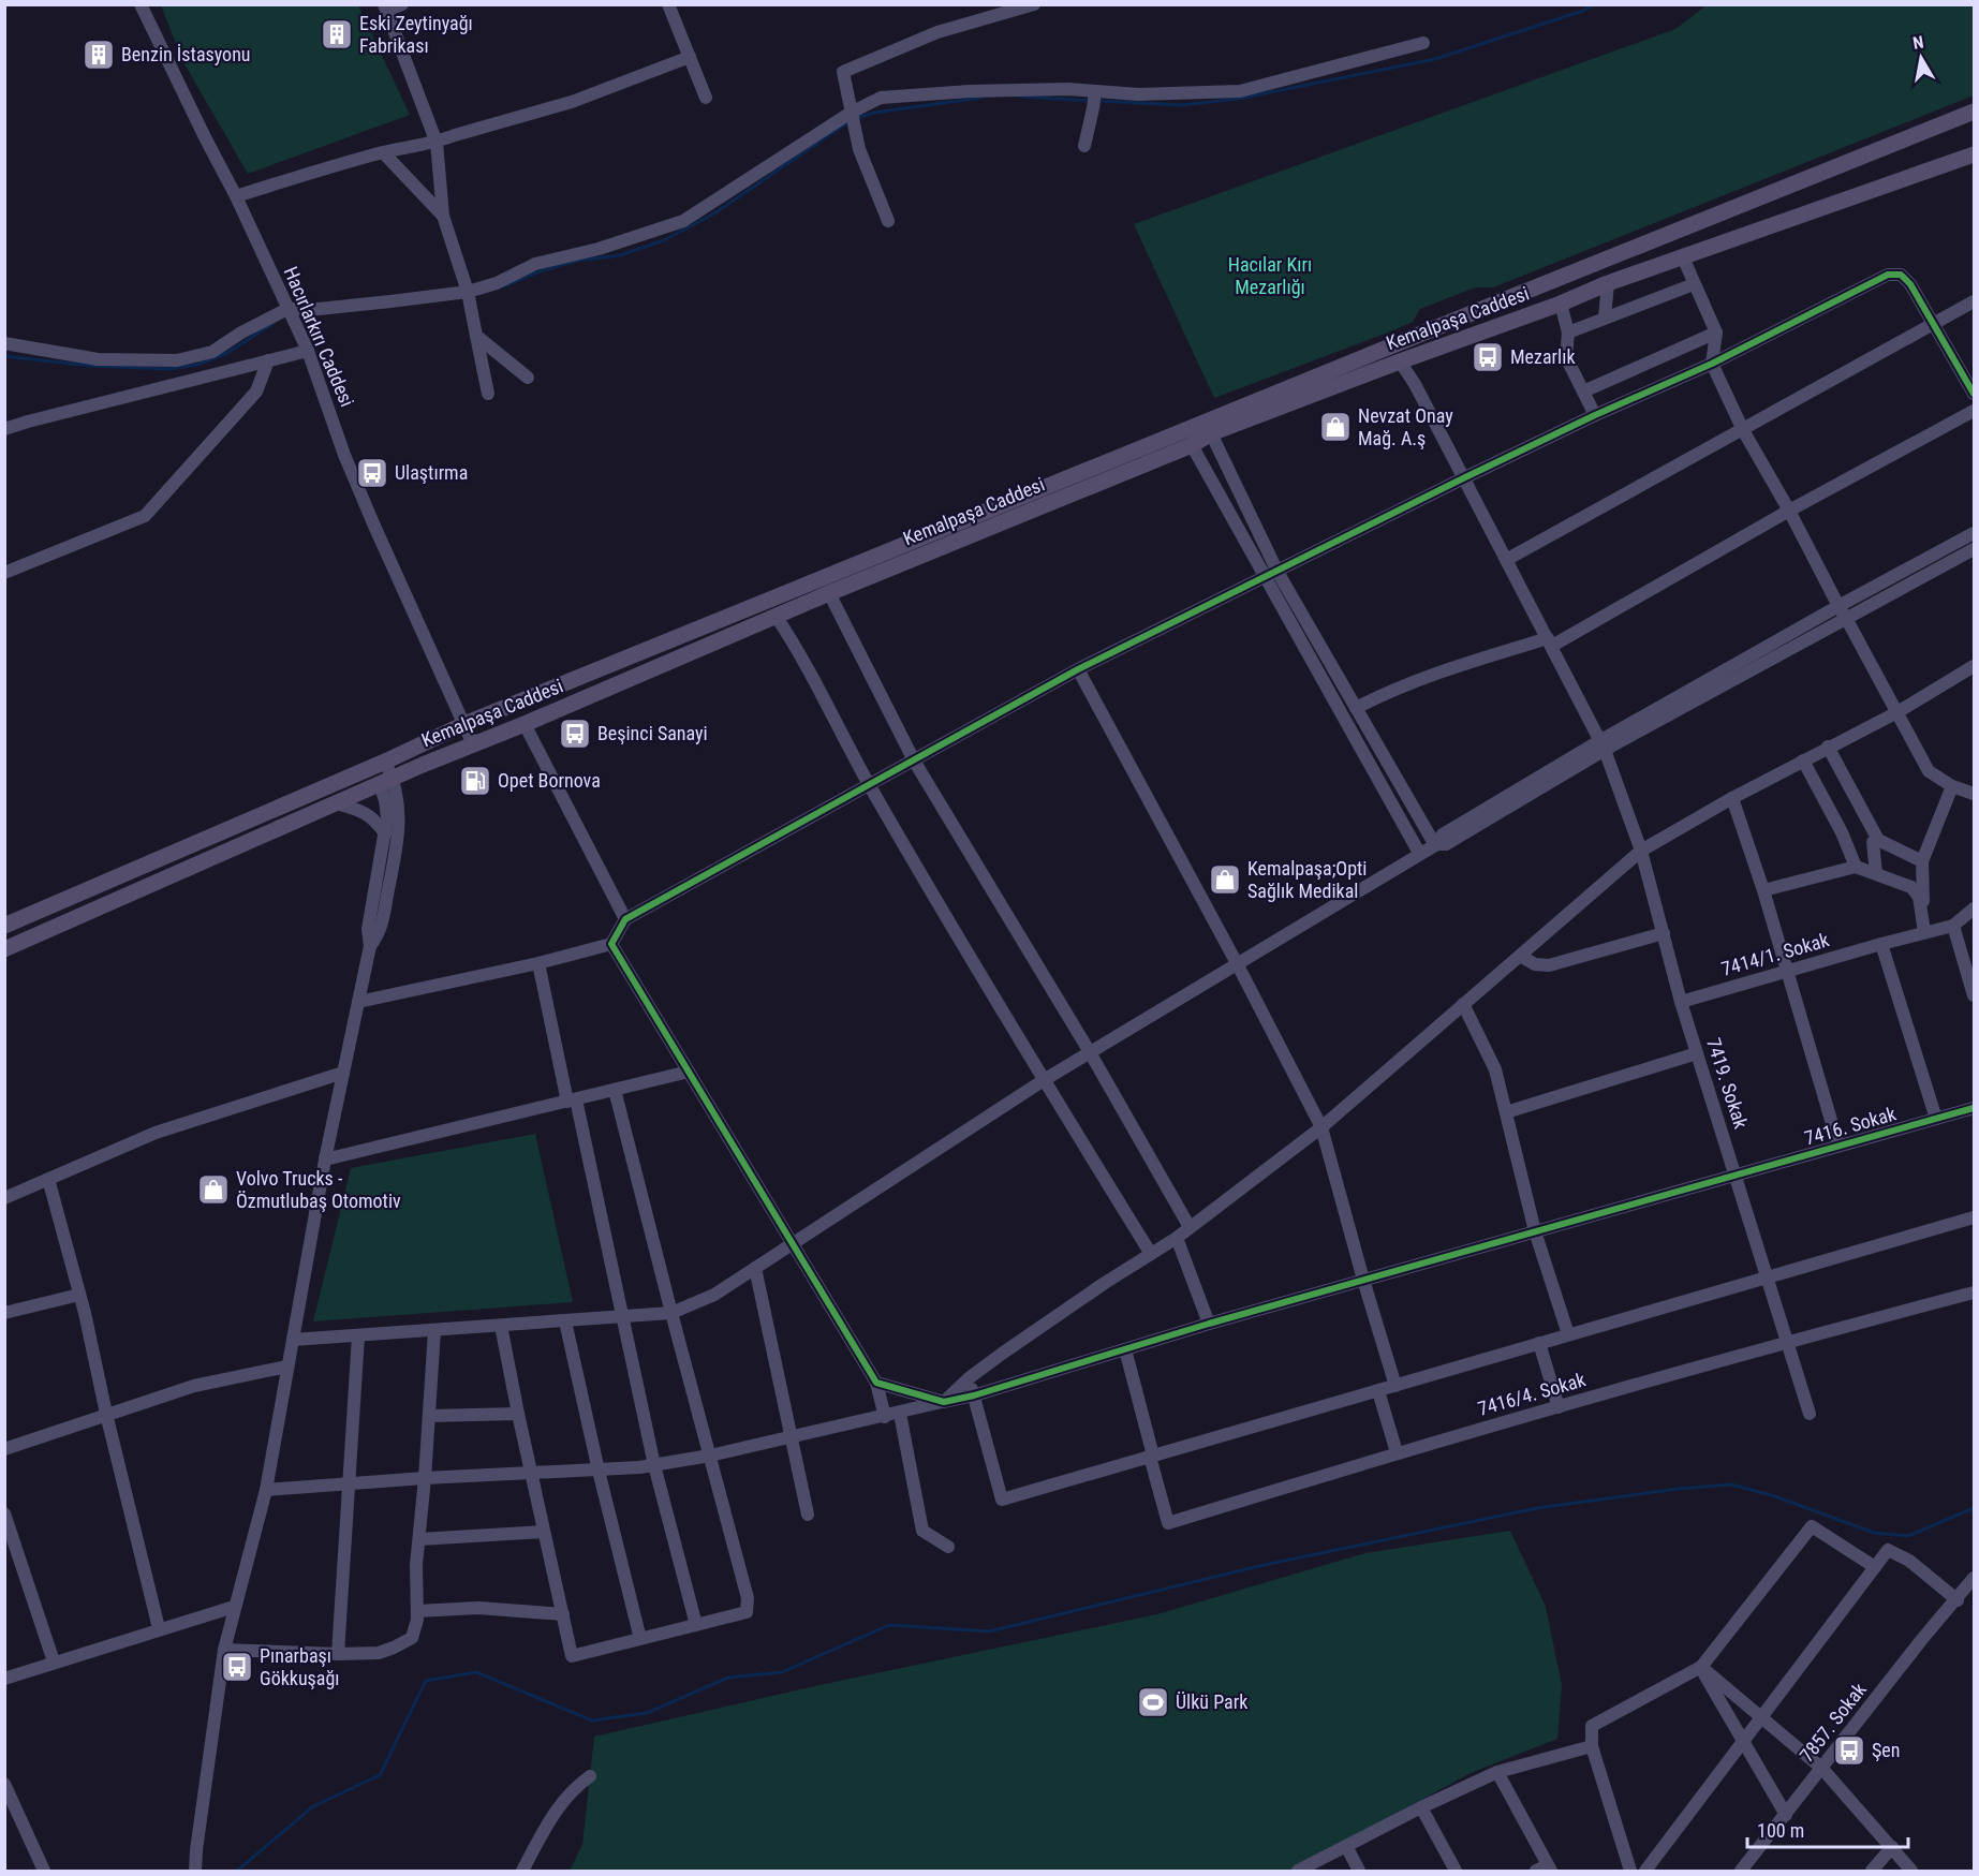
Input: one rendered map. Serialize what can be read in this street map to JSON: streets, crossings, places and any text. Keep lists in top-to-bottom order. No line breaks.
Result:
{"streets":{"main road":["Kemalpaşa Caddesi"],"street":["Hacırlarkırı Caddesi","7414/1. Sokak","7419. Sokak","7416. Sokak","7416/4. Sokak","7857. Sokak"]},"crossings":[["Kemalpaşa Caddesi","Hacırlarkırı Caddesi"],["Kemalpaşa Caddesi","7419. Sokak"],["7414/1. Sokak","7419. Sokak"],["7419. Sokak","7416. Sokak"],["7419. Sokak","7416/4. Sokak"]],"parks":["Hacılar Kırı Mezarlığı"],"places":{"building":["Eski Zeytinyağı Fabrikası","Benzin İstasyonu"],"bus stop":["Mezarlık","Ulaştırma","Beşinci Sanayi","Pınarbaşı Gökkuşağı","Şen"],"shop":["Nevzat Onay Mağ. A.ş","Kemalpaşa;Opti Sağlık Medikal","Volvo Trucks - Özmutlubaş Otomotiv"],"fuel station":["Opet Bornova"],"sports":["Ülkü Park"]},"scale_bar":"100 m","north":"top"}
